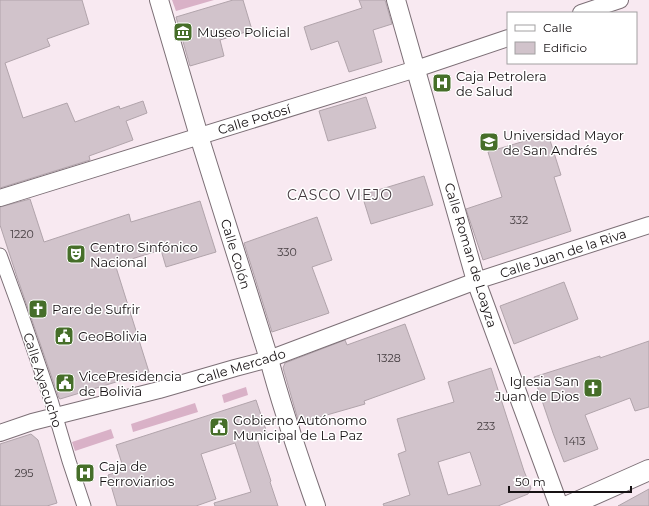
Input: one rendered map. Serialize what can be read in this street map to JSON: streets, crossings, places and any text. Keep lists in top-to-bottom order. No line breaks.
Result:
{"streets":{"main road":["Calle Colón","Calle Roman de Loayza"],"street":["Calle Potosí","Calle Juan de la Riva","Calle Mercado","Calle Ayacucho"]},"crossings":[["Calle Potosí","Calle Colón"],["Calle Potosí","Calle Roman de Loayza"],["Calle Juan de la Riva","Calle Roman de Loayza"],["Calle Juan de la Riva","Calle Mercado"],["Calle Colón","Calle Mercado"],["Calle Roman de Loayza","Calle Mercado"],["Calle Mercado","Calle Ayacucho"]],"districts":["CASCO VIEJO"],"places":{"museum":["Museo Policial"],"hospital":["Caja Petrolera de Salud","Caja de Ferroviarios"],"school or university":["Universidad Mayor de San Andrés"],"theatre":["Centro Sinfónico Nacional"],"church":["Pare de Sufrir","Iglesia San Juan de Dios"],"public building":["GeoBolivia","VicePresidencia de Bolivia","Gobierno Autónomo Municipal de La Paz"]},"house_numbers":["332","1220","330","1328","233","1413","295"],"legend":["Calle","Edificio"],"scale_bar":"50 m"}
